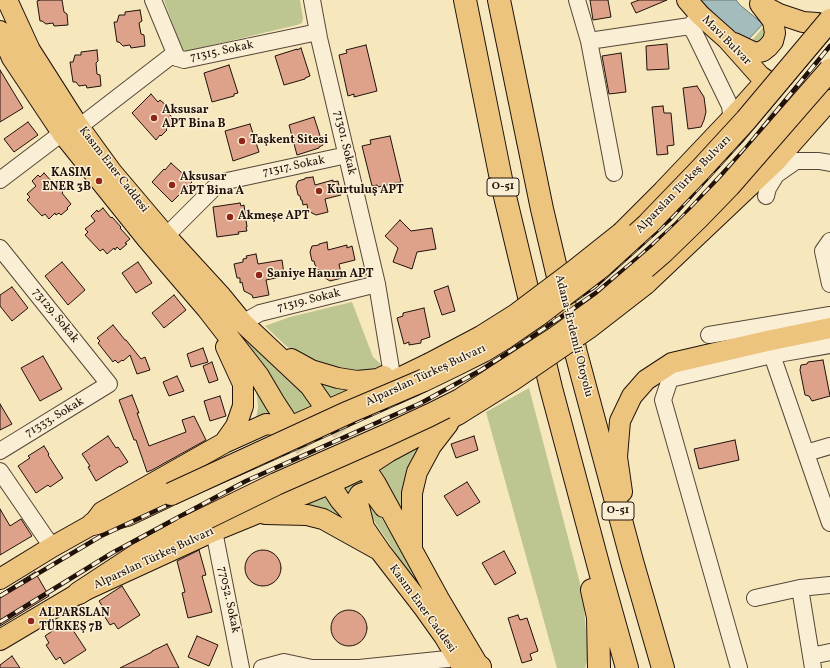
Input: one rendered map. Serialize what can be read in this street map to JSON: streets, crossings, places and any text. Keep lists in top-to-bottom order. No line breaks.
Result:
{"streets":{"highway":["Alparslan Türkeş Bulvarı","O-51","Adana-Erdemli Otoyolu"],"main road":["Mavi Bulvar","Kasım Ener Caddesi"],"street":["71315. Sokak","71301. Sokak","71317. Sokak","71319. Sokak","73129. Sokak","71333. Sokak","77052. Sokak"]},"crossings":[["Mavi Bulvar","Alparslan Türkeş Bulvarı"],["71315. Sokak","71301. Sokak"],["71315. Sokak","Kasım Ener Caddesi"],["71301. Sokak","71317. Sokak"],["71301. Sokak","Alparslan Türkeş Bulvarı"],["71301. Sokak","71319. Sokak"],["71317. Sokak","Kasım Ener Caddesi"],["Kasım Ener Caddesi","Alparslan Türkeş Bulvarı"],["Kasım Ener Caddesi","71319. Sokak"],["Alparslan Türkeş Bulvarı","77052. Sokak"],["73129. Sokak","71333. Sokak"]],"places":["Aksusar APT Bina B","Taşkent Sitesi","KASIM ENER 3B","Aksusar APT Bina A","Kurtuluş APT","Akmeşe APT","Saniye Hanım APT","ALPARSLAN TÜRKEŞ 7B"]}
